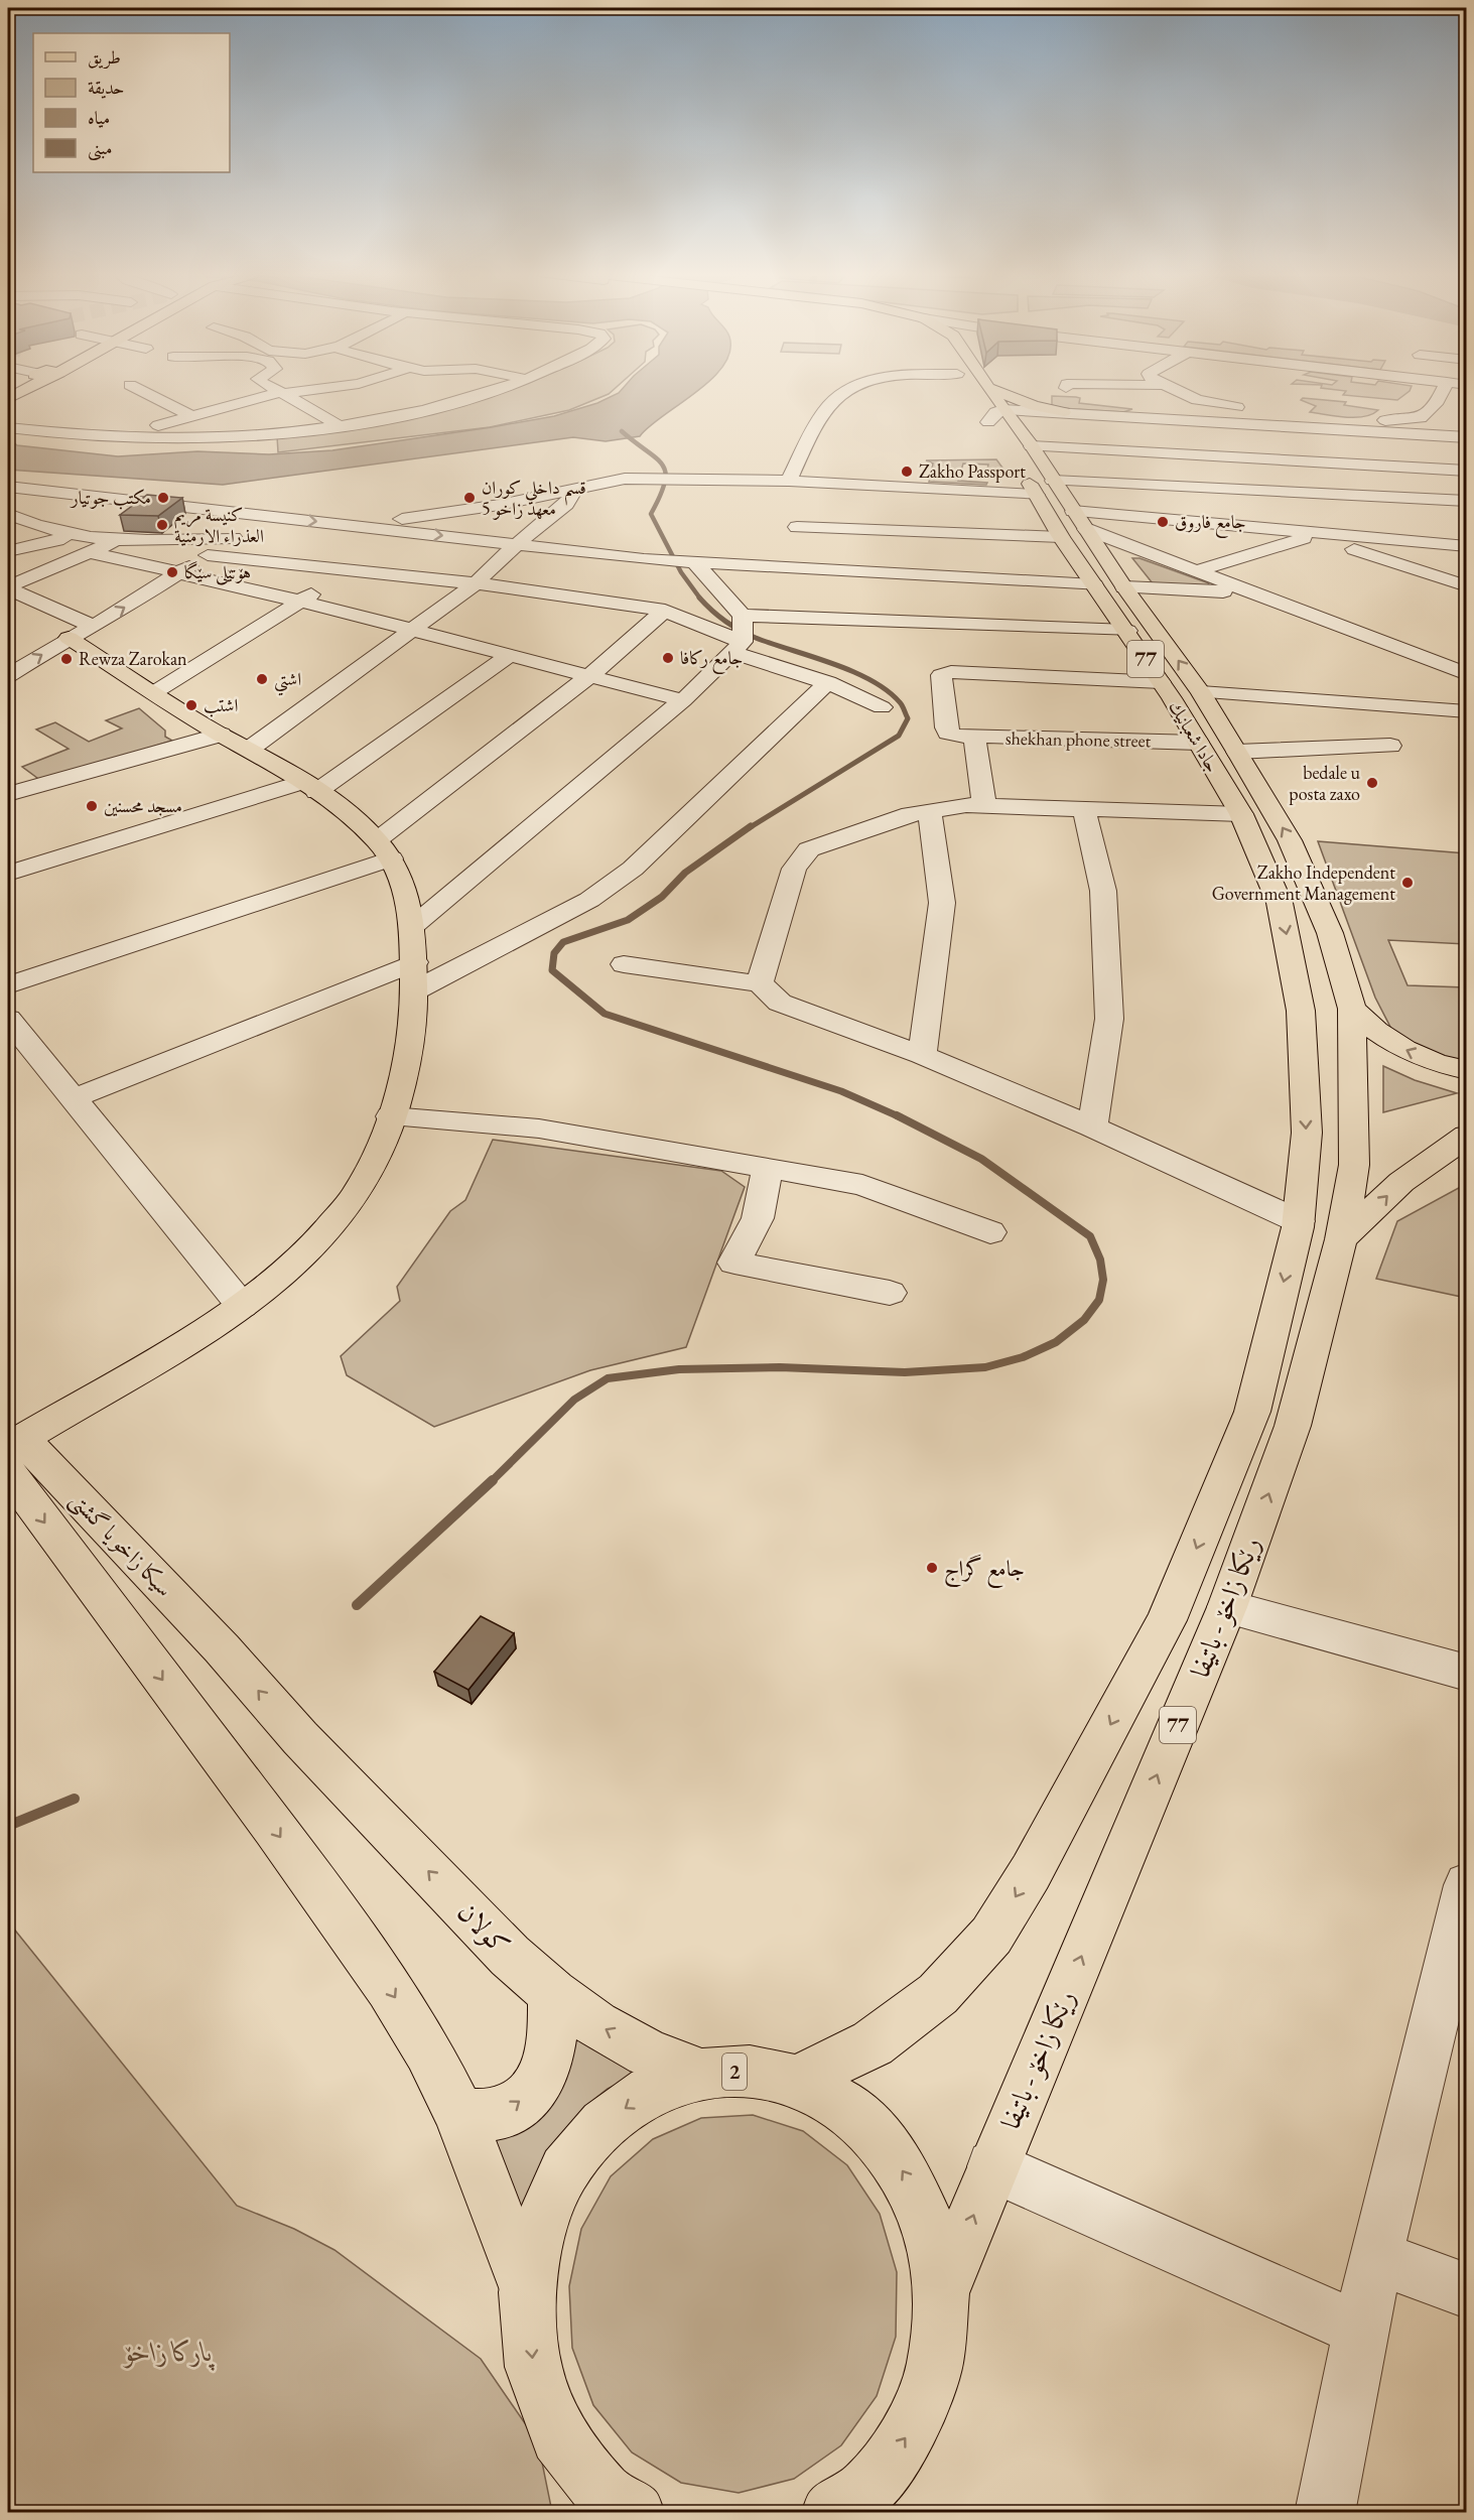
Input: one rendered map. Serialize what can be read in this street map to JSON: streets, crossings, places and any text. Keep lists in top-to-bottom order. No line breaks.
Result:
{"streets":{"main road":["77","جادا شعبانيك","سیکا زاخو یا گشتى","رێکا زاخۆ - باتیفا","كولان","2"],"street":["shekhan phone street"]},"crossings":[["جادا شعبانيك","shekhan phone street"],["جادا شعبانيك","رێکا زاخۆ - باتیفا"],["سیکا زاخو یا گشتى","كولان"],["رێکا زاخۆ - باتیفا","2"],["كولان","2"]],"parks":["پارکا زاخۆ"],"places":["Zakho Passport","مکتب جوتیار","قسم داخلي كوران معهد زاخو 5","جامع فاروق","كنيسة مريم العذراء الارمنية","هۆتێلی سێگا","جامع ركافا","Rewza Zarokan","اشتي","اشتب","bedale u posta zaxo","مسجد محسنين","Zakho Independent Government Management","جامع گراج"],"legend":["طريق","حديقة","مياه","مبنى"]}
